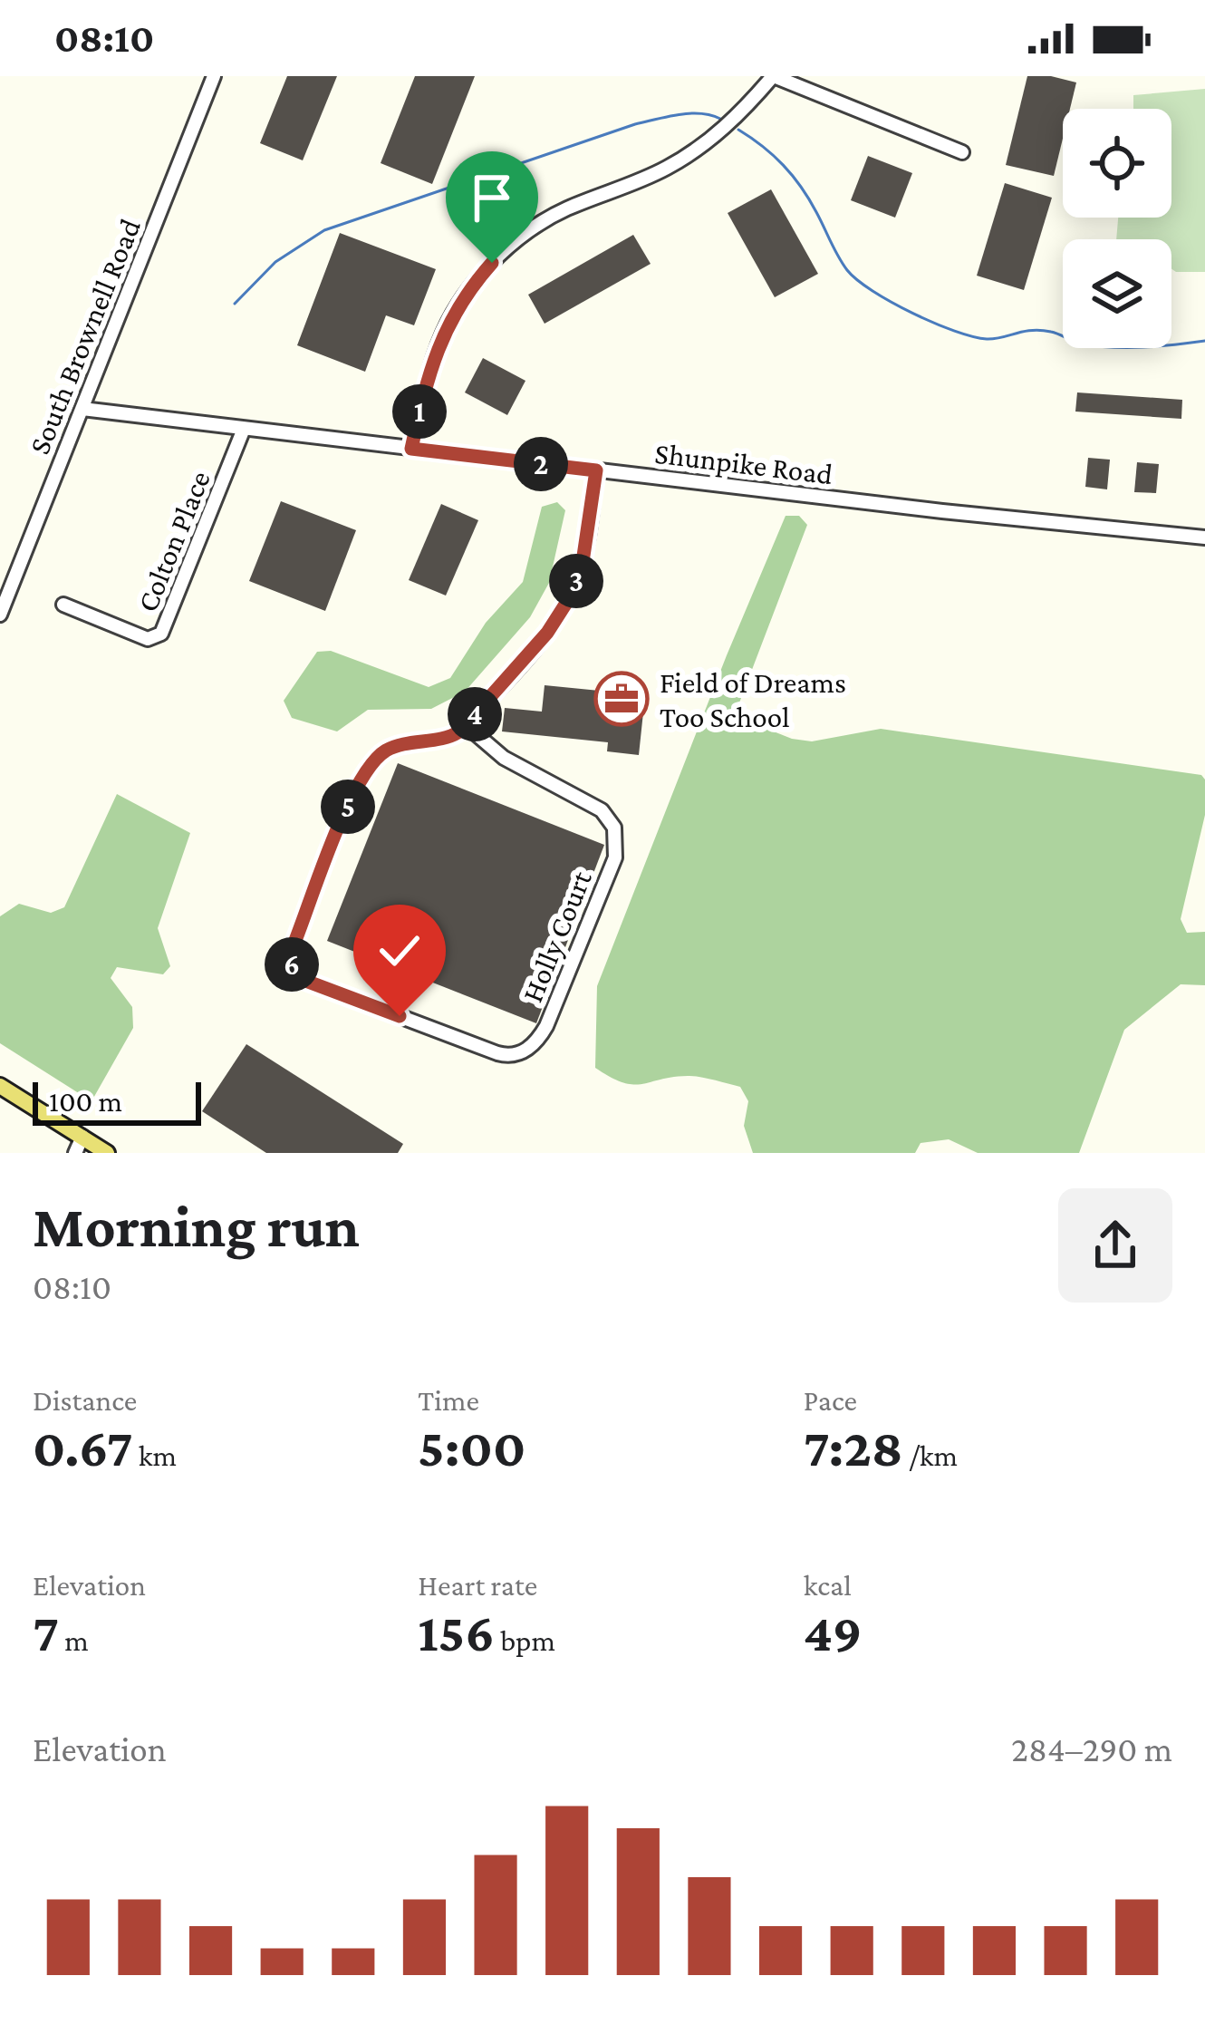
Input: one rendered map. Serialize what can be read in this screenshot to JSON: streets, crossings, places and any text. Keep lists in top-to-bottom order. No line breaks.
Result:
{"streets":{"street":["South Brownell Road","Shunpike Road","Colton Place","Holly Court"]},"crossings":[["South Brownell Road","Shunpike Road"],["Shunpike Road","Colton Place"],["Shunpike Road","Holly Court"]],"places":{"office":["Field of Dreams Too School"]},"scale_bar":"100 m","page":{"status":"08:10","pins":["1","2","3","4","5","6"],"scale":"100 m","heading":["Morning run","08:10"],"stats":[["Distance","0.67 km"],["Time","5:00"],["Pace","7:28 /km"],["Elevation","7 m"],["Heart rate","156 bpm"],["kcal","49"]],"chart":["Elevation","284–290 m"]}}
